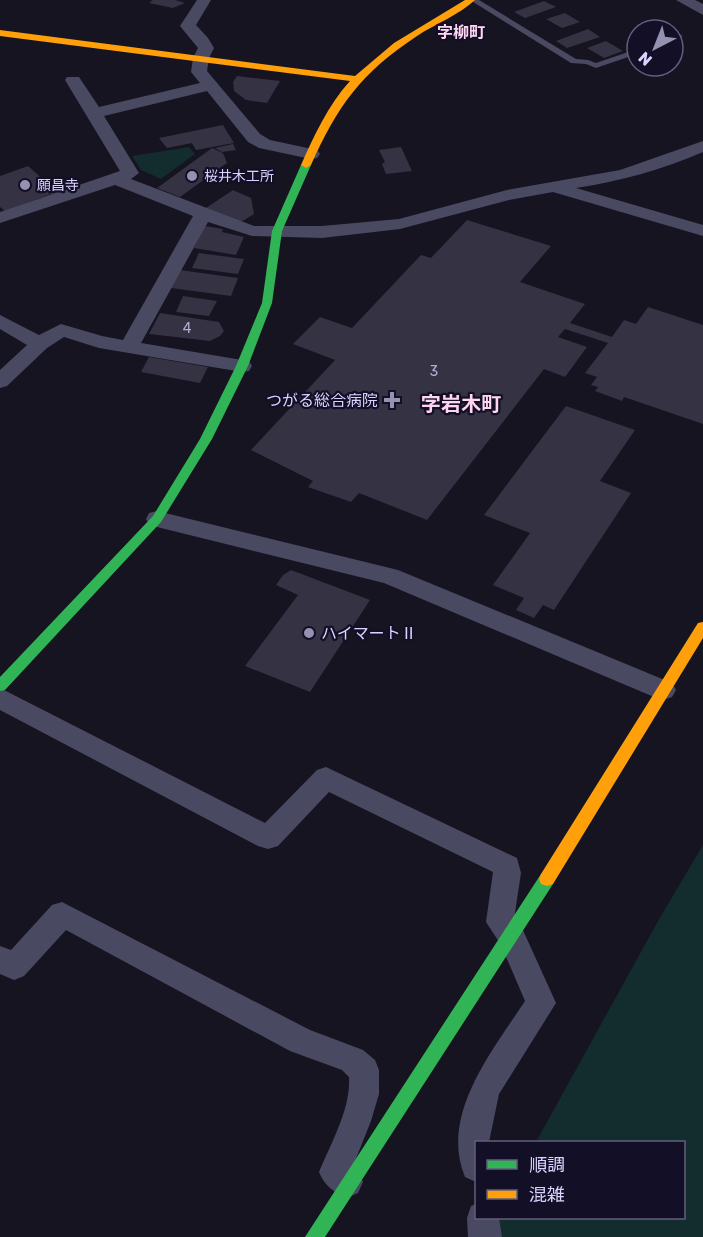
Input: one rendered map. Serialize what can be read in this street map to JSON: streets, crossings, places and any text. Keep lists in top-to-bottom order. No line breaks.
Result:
{"districts":["字柳町","字岩木町"],"places":{"other":["桜井木工所","願昌寺","ハイマートⅡ"],"health":["つがる総合病院"]},"house_numbers":["4","3"],"legend":["順調","混雑"],"north":"bottom left"}
